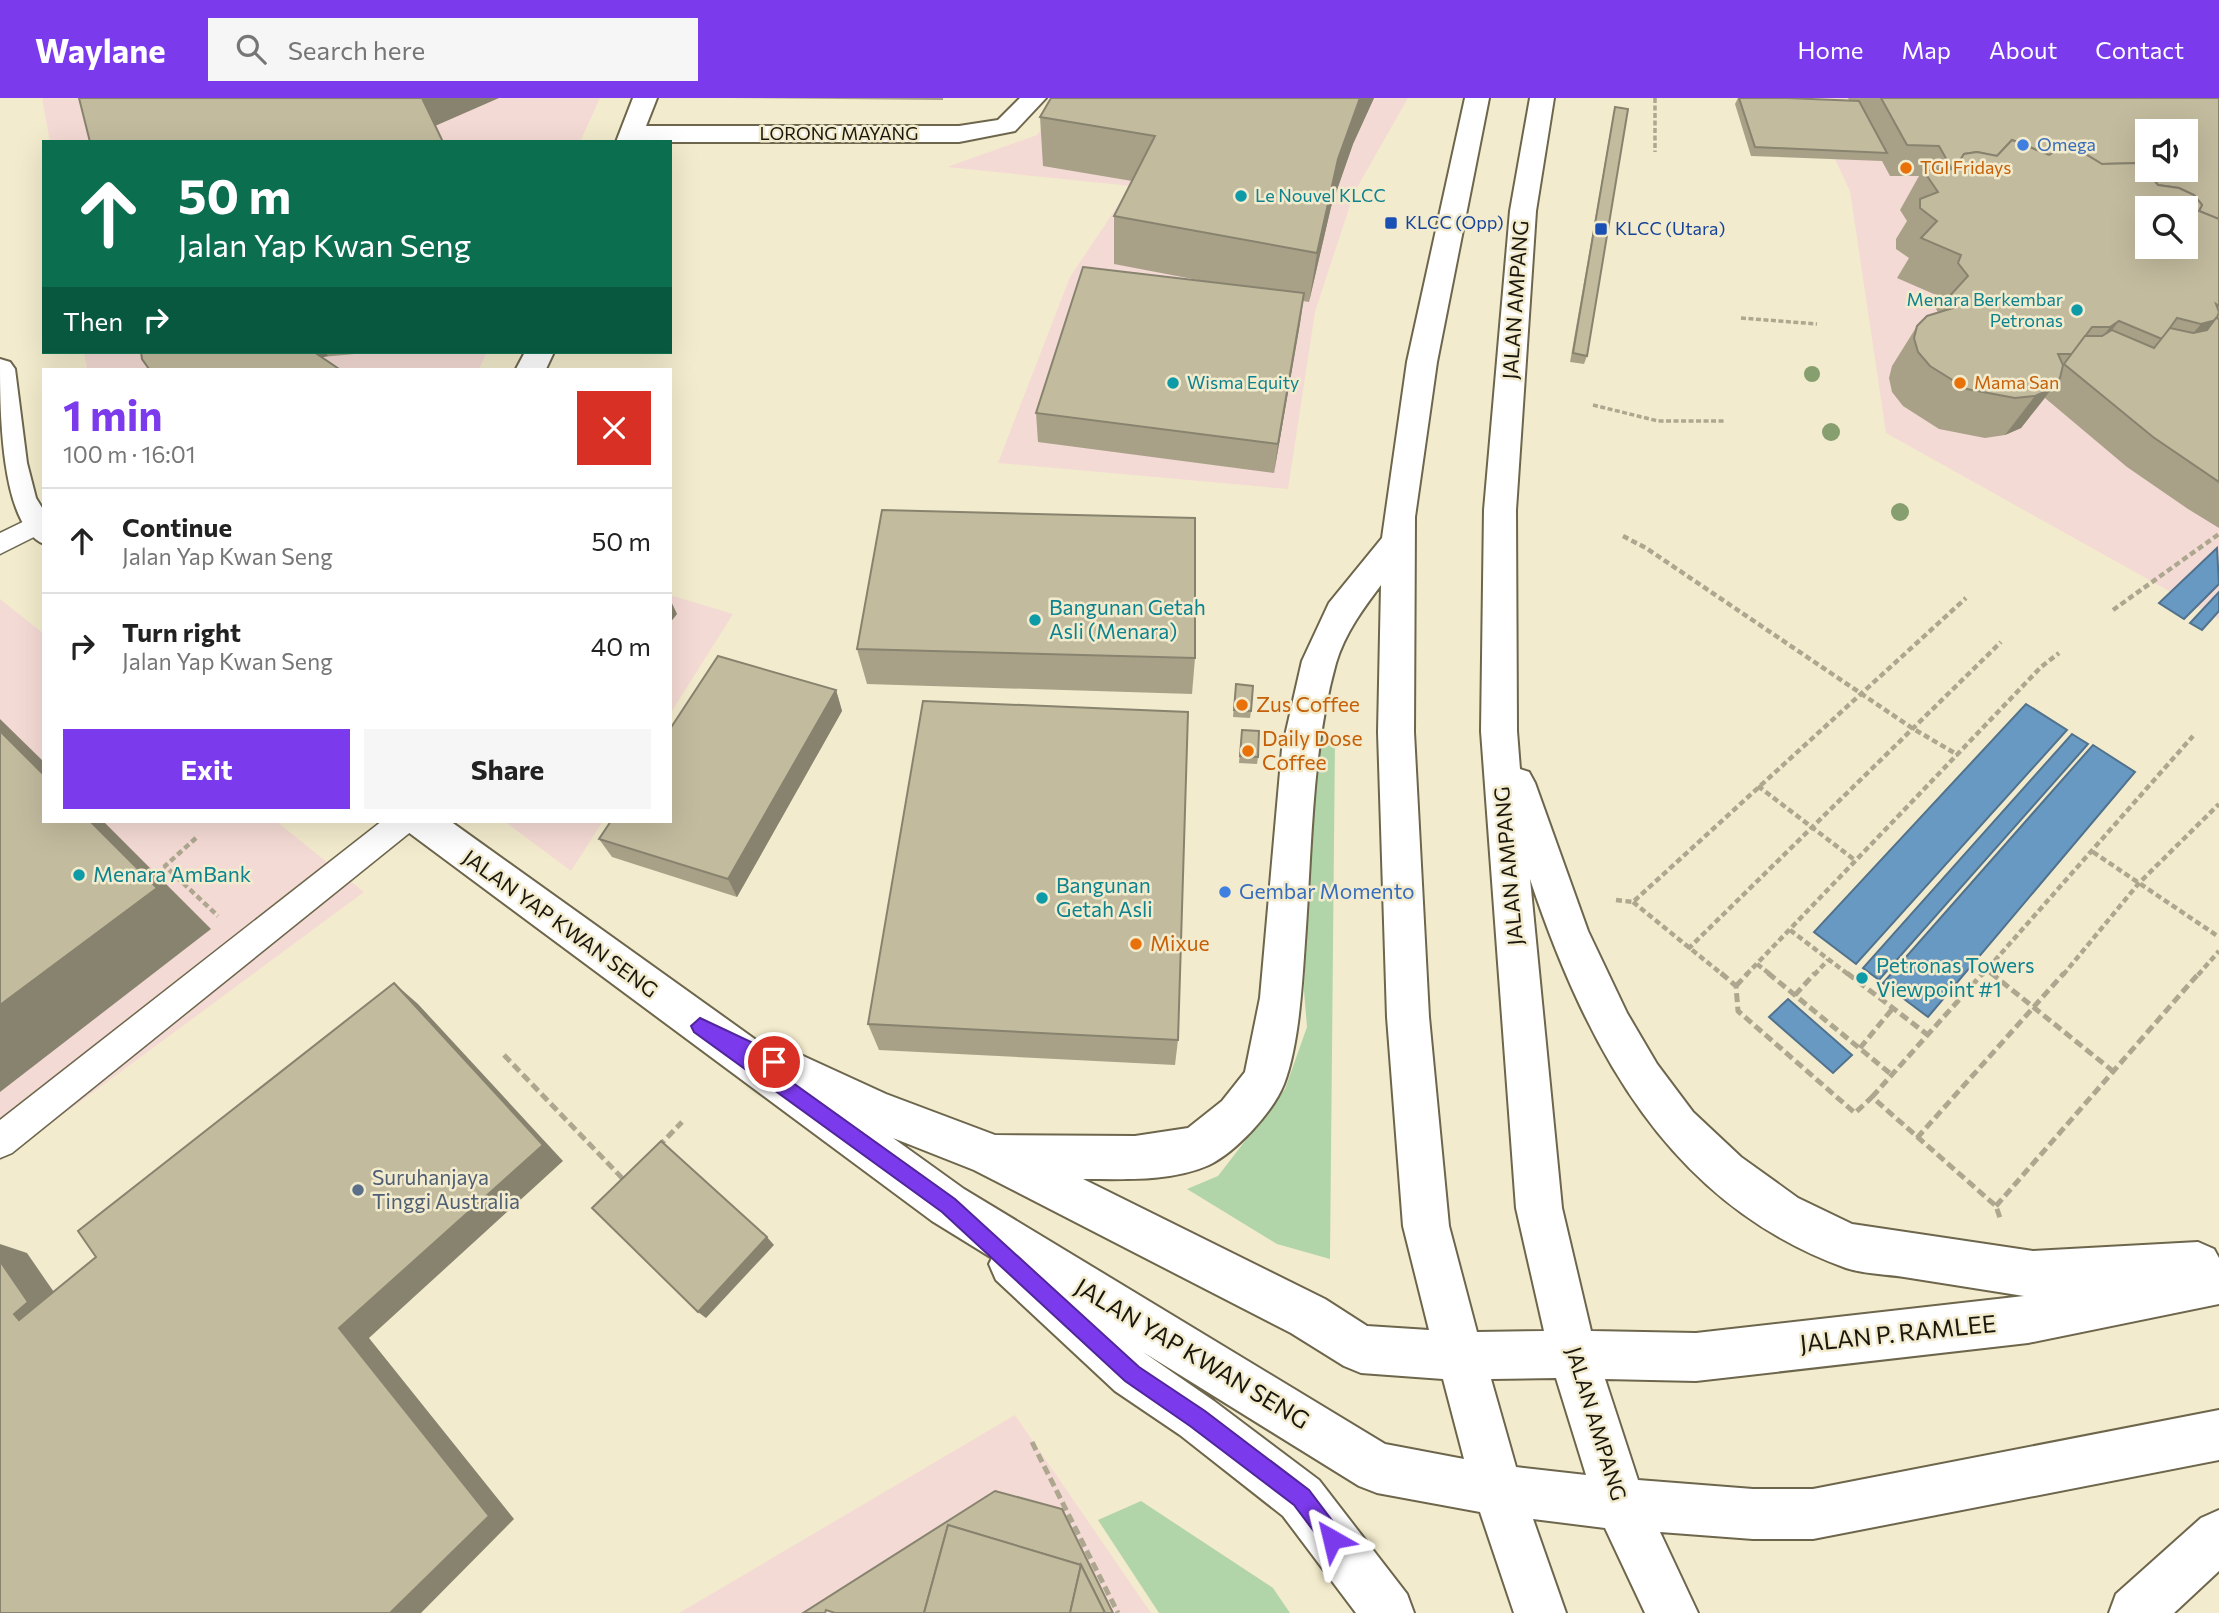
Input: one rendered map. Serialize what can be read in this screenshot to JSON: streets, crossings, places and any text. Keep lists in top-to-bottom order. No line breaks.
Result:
{"streets":{"main road":["LORONG MAYANG","JALAN AMPANG","JALAN YAP KWAN SENG","JALAN P. RAMLEE"]},"crossings":[["JALAN AMPANG","JALAN YAP KWAN SENG"],["JALAN AMPANG","JALAN P. RAMLEE"],["JALAN YAP KWAN SENG","JALAN P. RAMLEE"]],"places":{"other":["Omega","TGI Fridays","Le Nouvel KLCC","Menara Berkembar Petronas","Wisma Equity","Mama San","Bangunan Getah Asli (Menara)","Zus Coffee","Daily Dose Coffee","Menara AmBank","Gembar Momento","Bangunan Getah Asli","Mixue","Petronas Towers Viewpoint #1","Suruhanjaya Tinggi Australia"],"transit":["KLCC (Opp)","KLCC (Utara)"]},"page":{"header":"Waylane","search":"Search here","nav":["Home","Map","About","Contact"],"turn":["50 m","Jalan Yap Kwan Seng"],"then":"Then","heading":["1 min","100 m · 16:01"],"list":[{"name":"Continue","note":"Jalan Yap Kwan Seng","value":"50 m"},{"name":"Turn right","note":"Jalan Yap Kwan Seng","value":"40 m"}],"buttons":["Exit","Share"]}}
